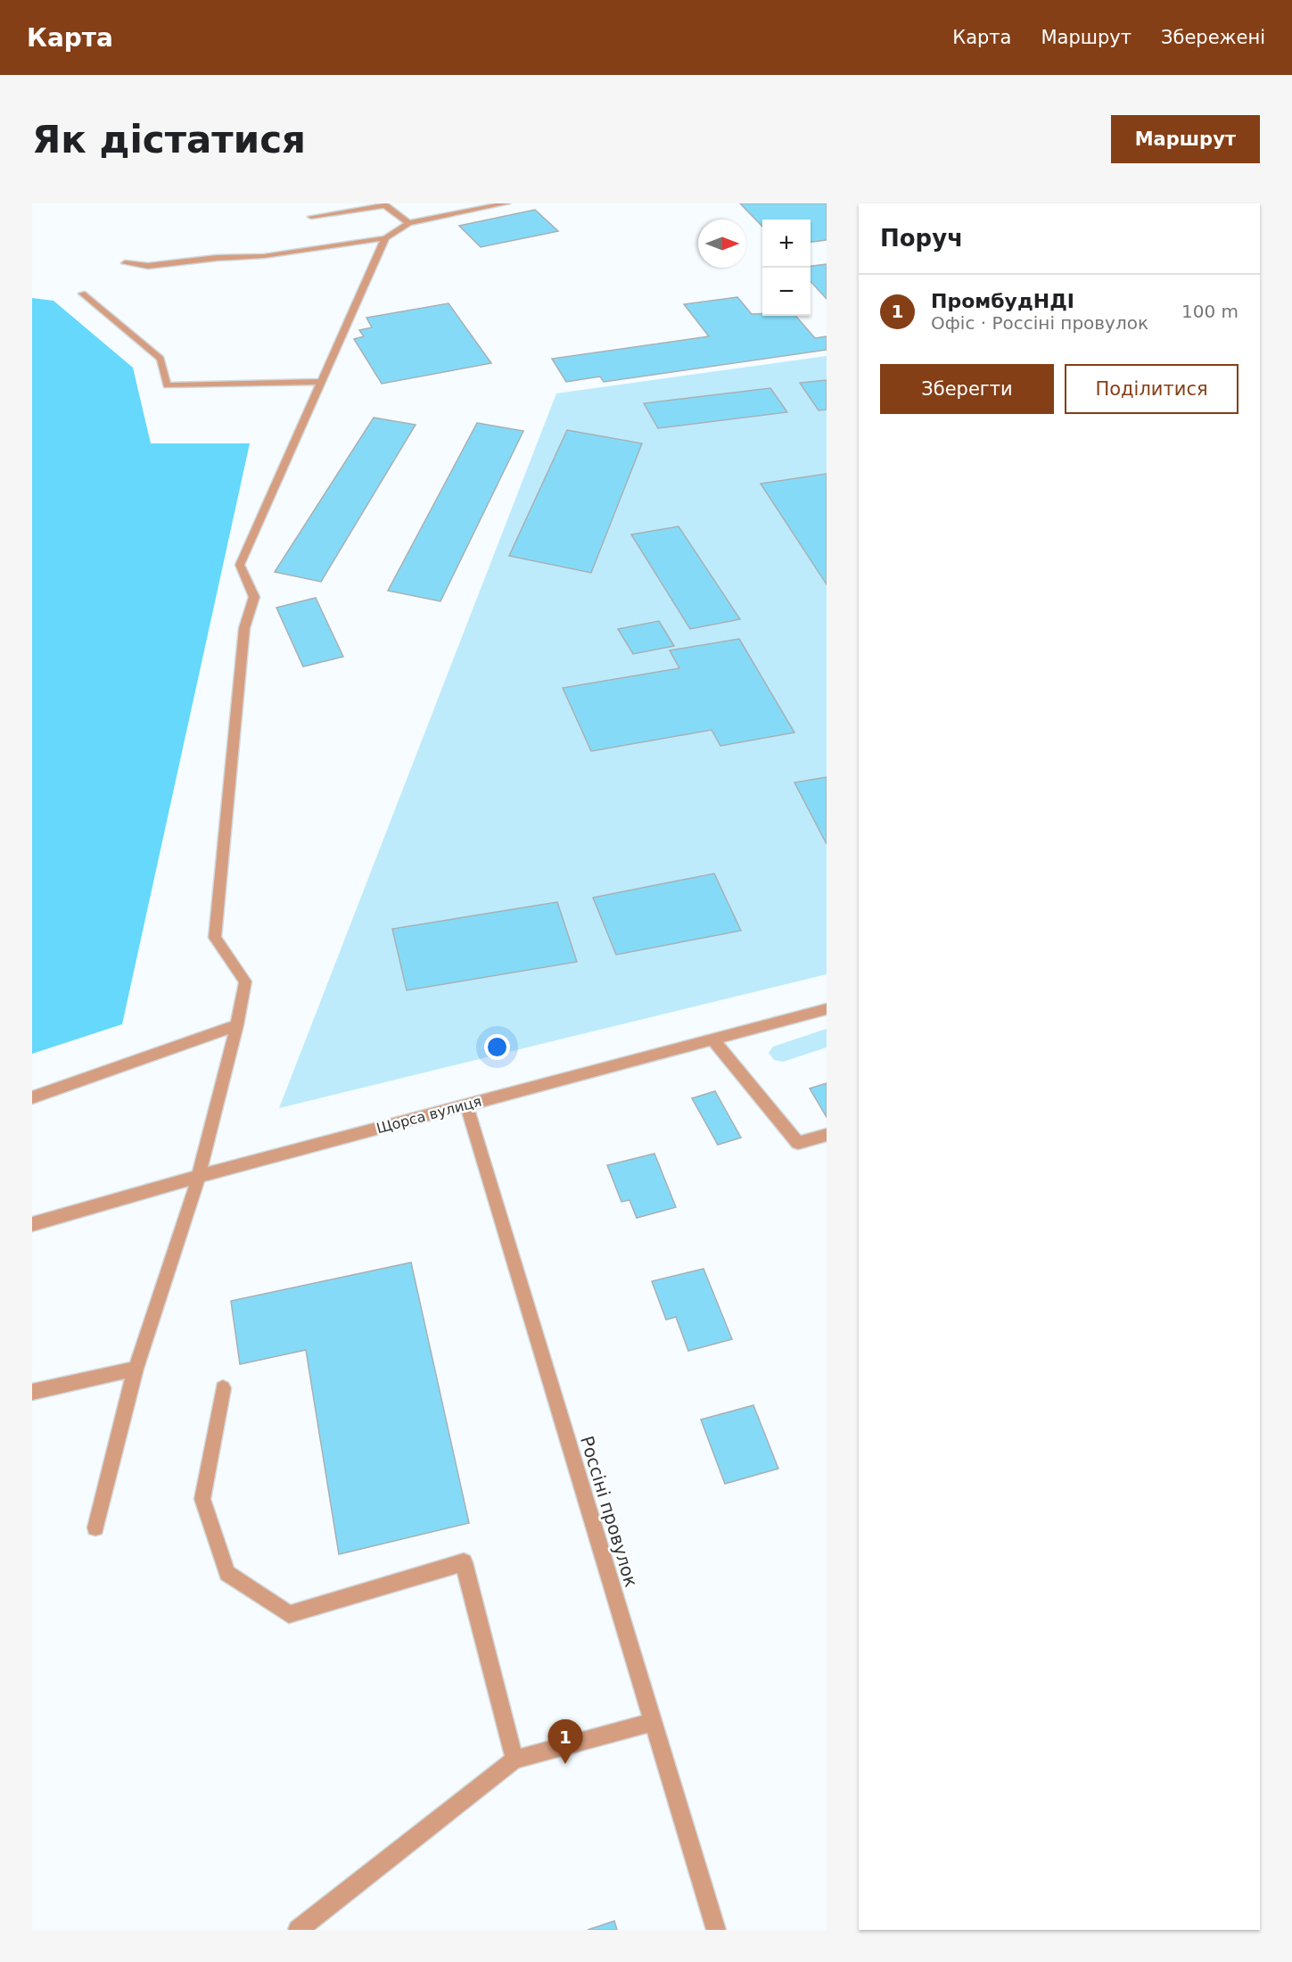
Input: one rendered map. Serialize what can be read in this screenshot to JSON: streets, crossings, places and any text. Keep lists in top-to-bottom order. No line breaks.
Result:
{"streets":{"street":["Щорса вулиця","Россіні провулок"]},"crossings":[["Щорса вулиця","Россіні провулок"]],"north":"right","page":{"header":"Карта","nav":["Карта","Маршрут","Збережені"],"buttons":["Маршрут",["Зберегти","Поділитися"]],"title":"Як дістатися","heading":"Поруч","map_buttons":["+","−"],"list":[{"mark":"1","name":"ПромбудНДІ","note":"Офіс · Россіні провулок","value":"100 m"}],"pins":"1"}}
